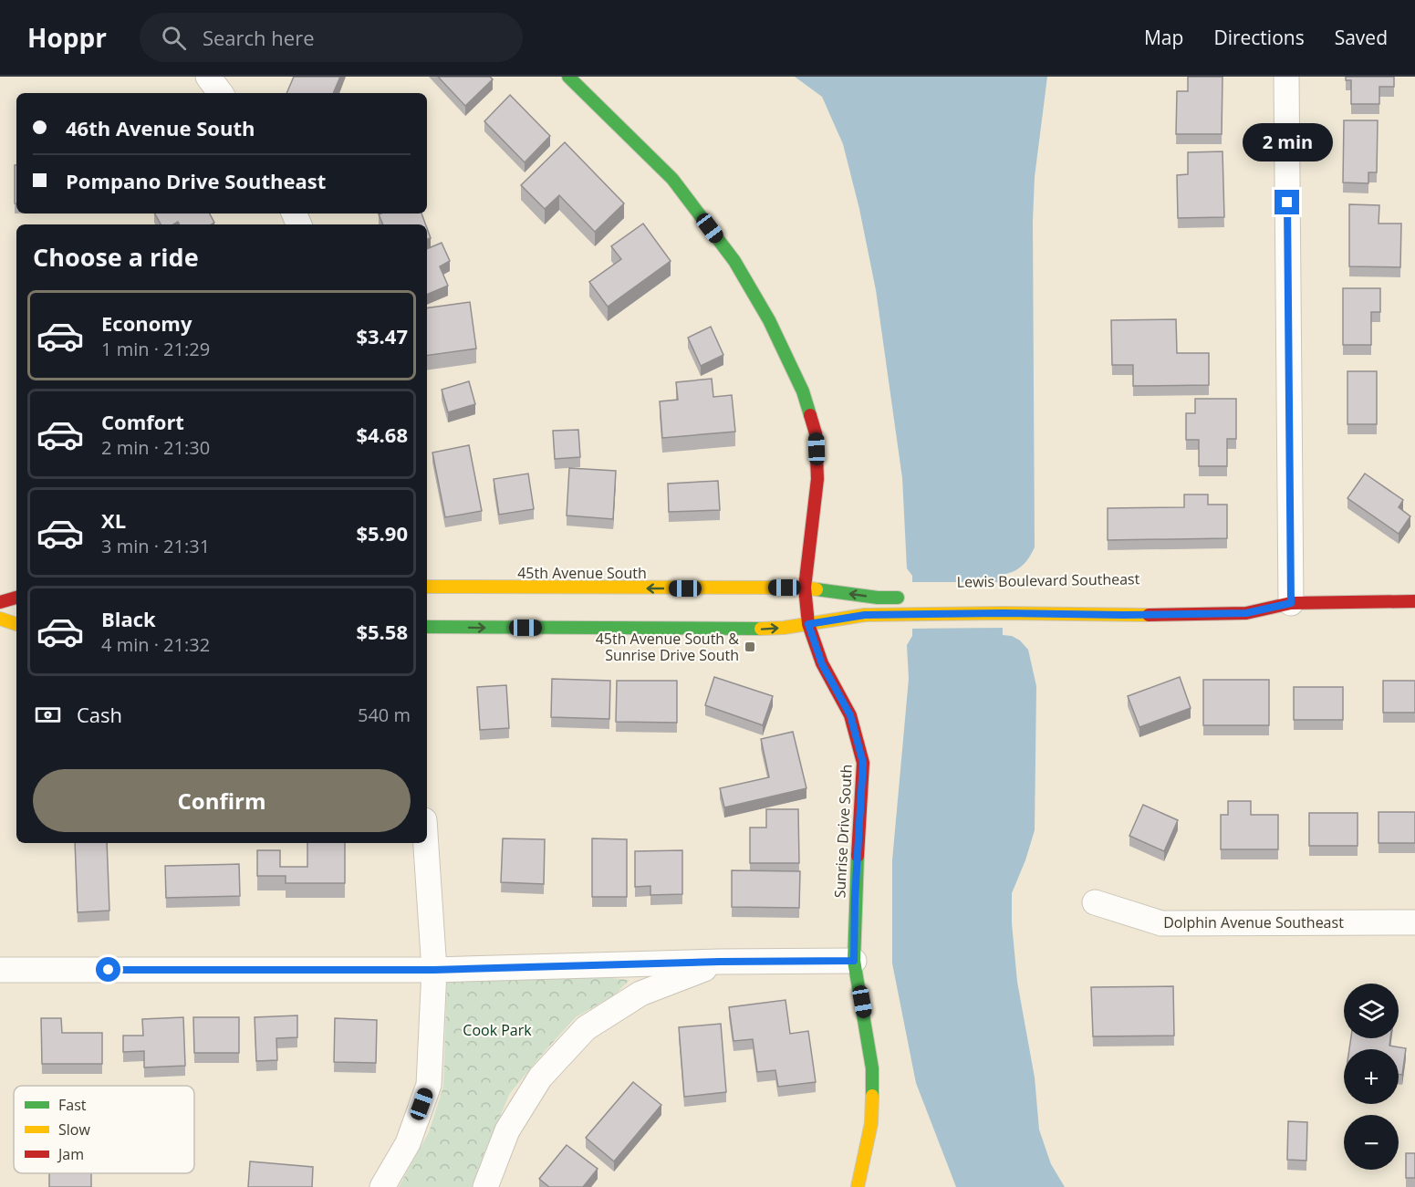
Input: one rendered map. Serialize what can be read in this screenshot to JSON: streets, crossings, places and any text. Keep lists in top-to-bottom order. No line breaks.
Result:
{"streets":{"street":["45th Avenue South","Sunrise Drive South","Dolphin Avenue Southeast"]},"crossings":[["45th Avenue South","Sunrise Drive South"]],"parks":["Cook Park"],"places":{"transit":["45th Avenue South & Sunrise Drive South"]},"legend":["Fast","Slow","Jam"],"page":{"header":"Hoppr","search":"Search here","nav":["Map","Directions","Saved"],"banner":["46th Avenue South","Pompano Drive Southeast"],"bubble":"2 min","heading":"Choose a ride","list":[{"name":"Economy","note":"1 min · 21:29","value":"$3.47"},{"name":"Comfort","note":"2 min · 21:30","value":"$4.68"},{"name":"XL","note":"3 min · 21:31","value":"$5.90"},{"name":"Black","note":"4 min · 21:32","value":"$5.58"}],"pay":["Cash","540 m"],"buttons":"Confirm","map_buttons":["+","−"]}}
